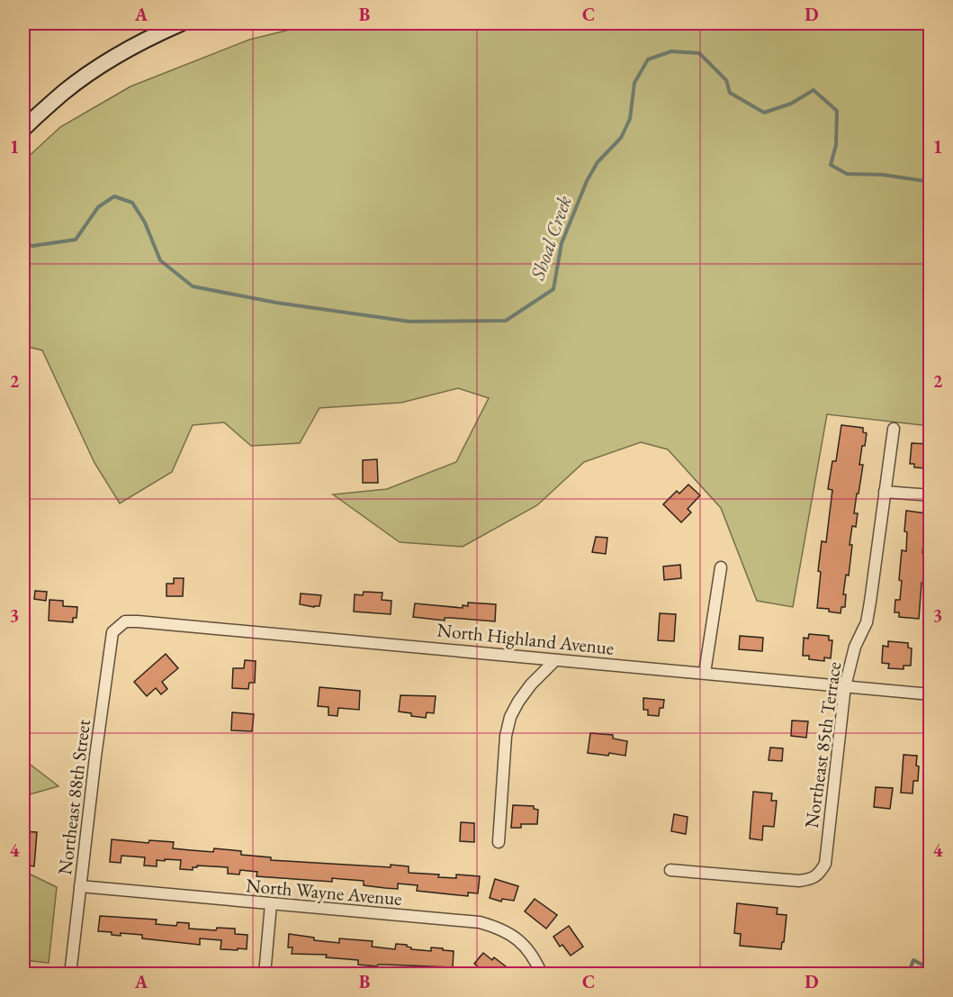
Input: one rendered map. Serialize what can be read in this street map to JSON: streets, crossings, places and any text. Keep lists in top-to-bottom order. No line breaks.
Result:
{"streets":{"street":["North Highland Avenue","Northeast 85th Terrace","Northeast 88th Street","North Wayne Avenue"]},"crossings":[["North Highland Avenue","Northeast 85th Terrace"],["North Highland Avenue","Northeast 88th Street"],["Northeast 88th Street","North Wayne Avenue"]],"water":["Shoal Creek"],"grid":{"columns":["A","B","C","D"],"rows":["1","2","3","4"]}}
